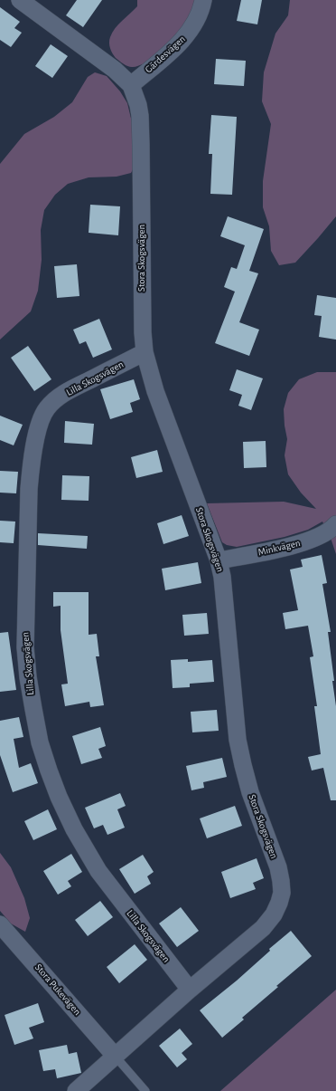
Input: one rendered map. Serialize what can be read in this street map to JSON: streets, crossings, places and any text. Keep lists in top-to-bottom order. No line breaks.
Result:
{"streets":{"street":["Gärdesvägen","Stora Skogsvägen","Lilla Skogsvägen","Minkvägen","Stora Pukevägen"]},"crossings":[["Gärdesvägen","Stora Skogsvägen"],["Stora Skogsvägen","Lilla Skogsvägen"],["Stora Skogsvägen","Minkvägen"],["Stora Skogsvägen","Stora Pukevägen"]]}
